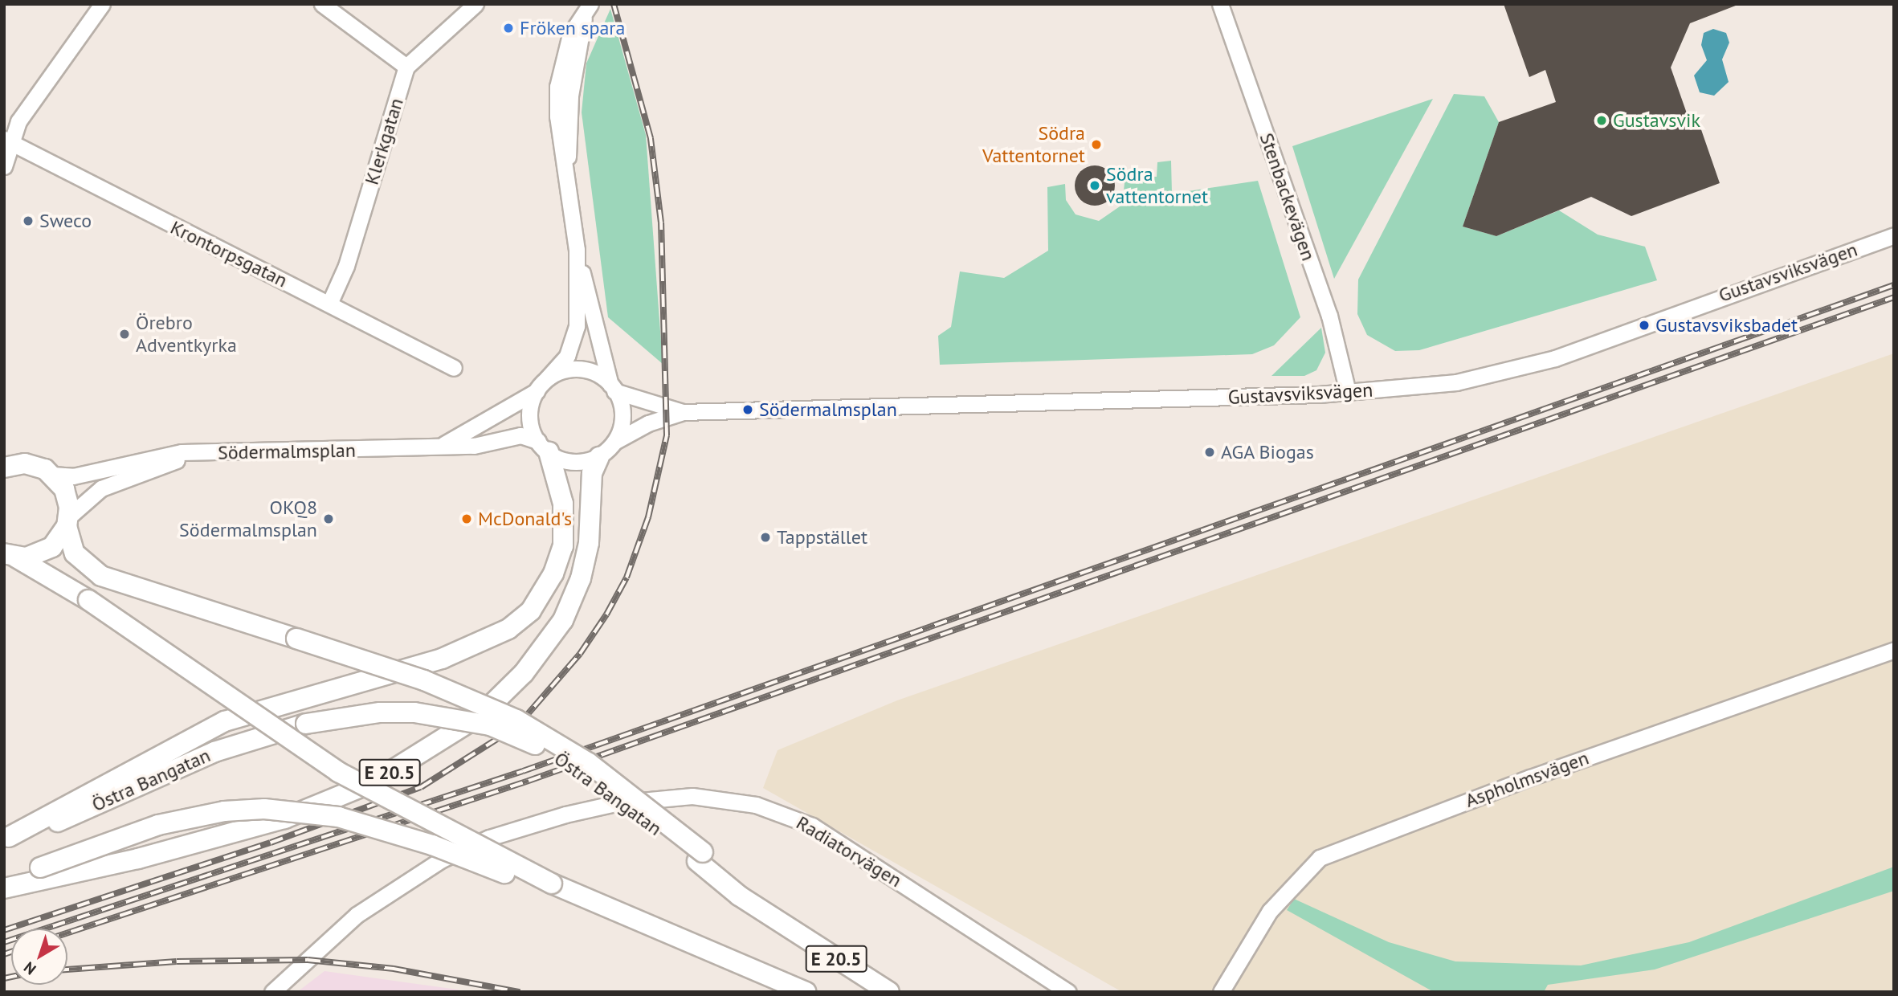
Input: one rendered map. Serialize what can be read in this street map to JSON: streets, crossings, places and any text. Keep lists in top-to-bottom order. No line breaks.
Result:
{"streets":{"main road":["E 20.5","Östra Bangatan"],"street":["Klerkgatan","Stenbackevägen","Krontorpsgatan","Gustavsviksvägen","Södermalmsplan","Aspholmsvägen","Radiatorvägen"]},"crossings":[["Klerkgatan","Krontorpsgatan"],["Stenbackevägen","Gustavsviksvägen"],["Gustavsviksvägen","Södermalmsplan"],["Gustavsviksvägen","E 20.5"],["Södermalmsplan","E 20.5"],["E 20.5","Östra Bangatan"]],"places":["Fröken spara","Gustavsvik","Södra Vattentornet","Södra vattentornet","Sweco","Gustavsviksbadet","Örebro Adventkyrka","Södermalmsplan","AGA Biogas","OKQ8 Södermalmsplan","McDonald's","Tappstället"],"north":"bottom left"}
